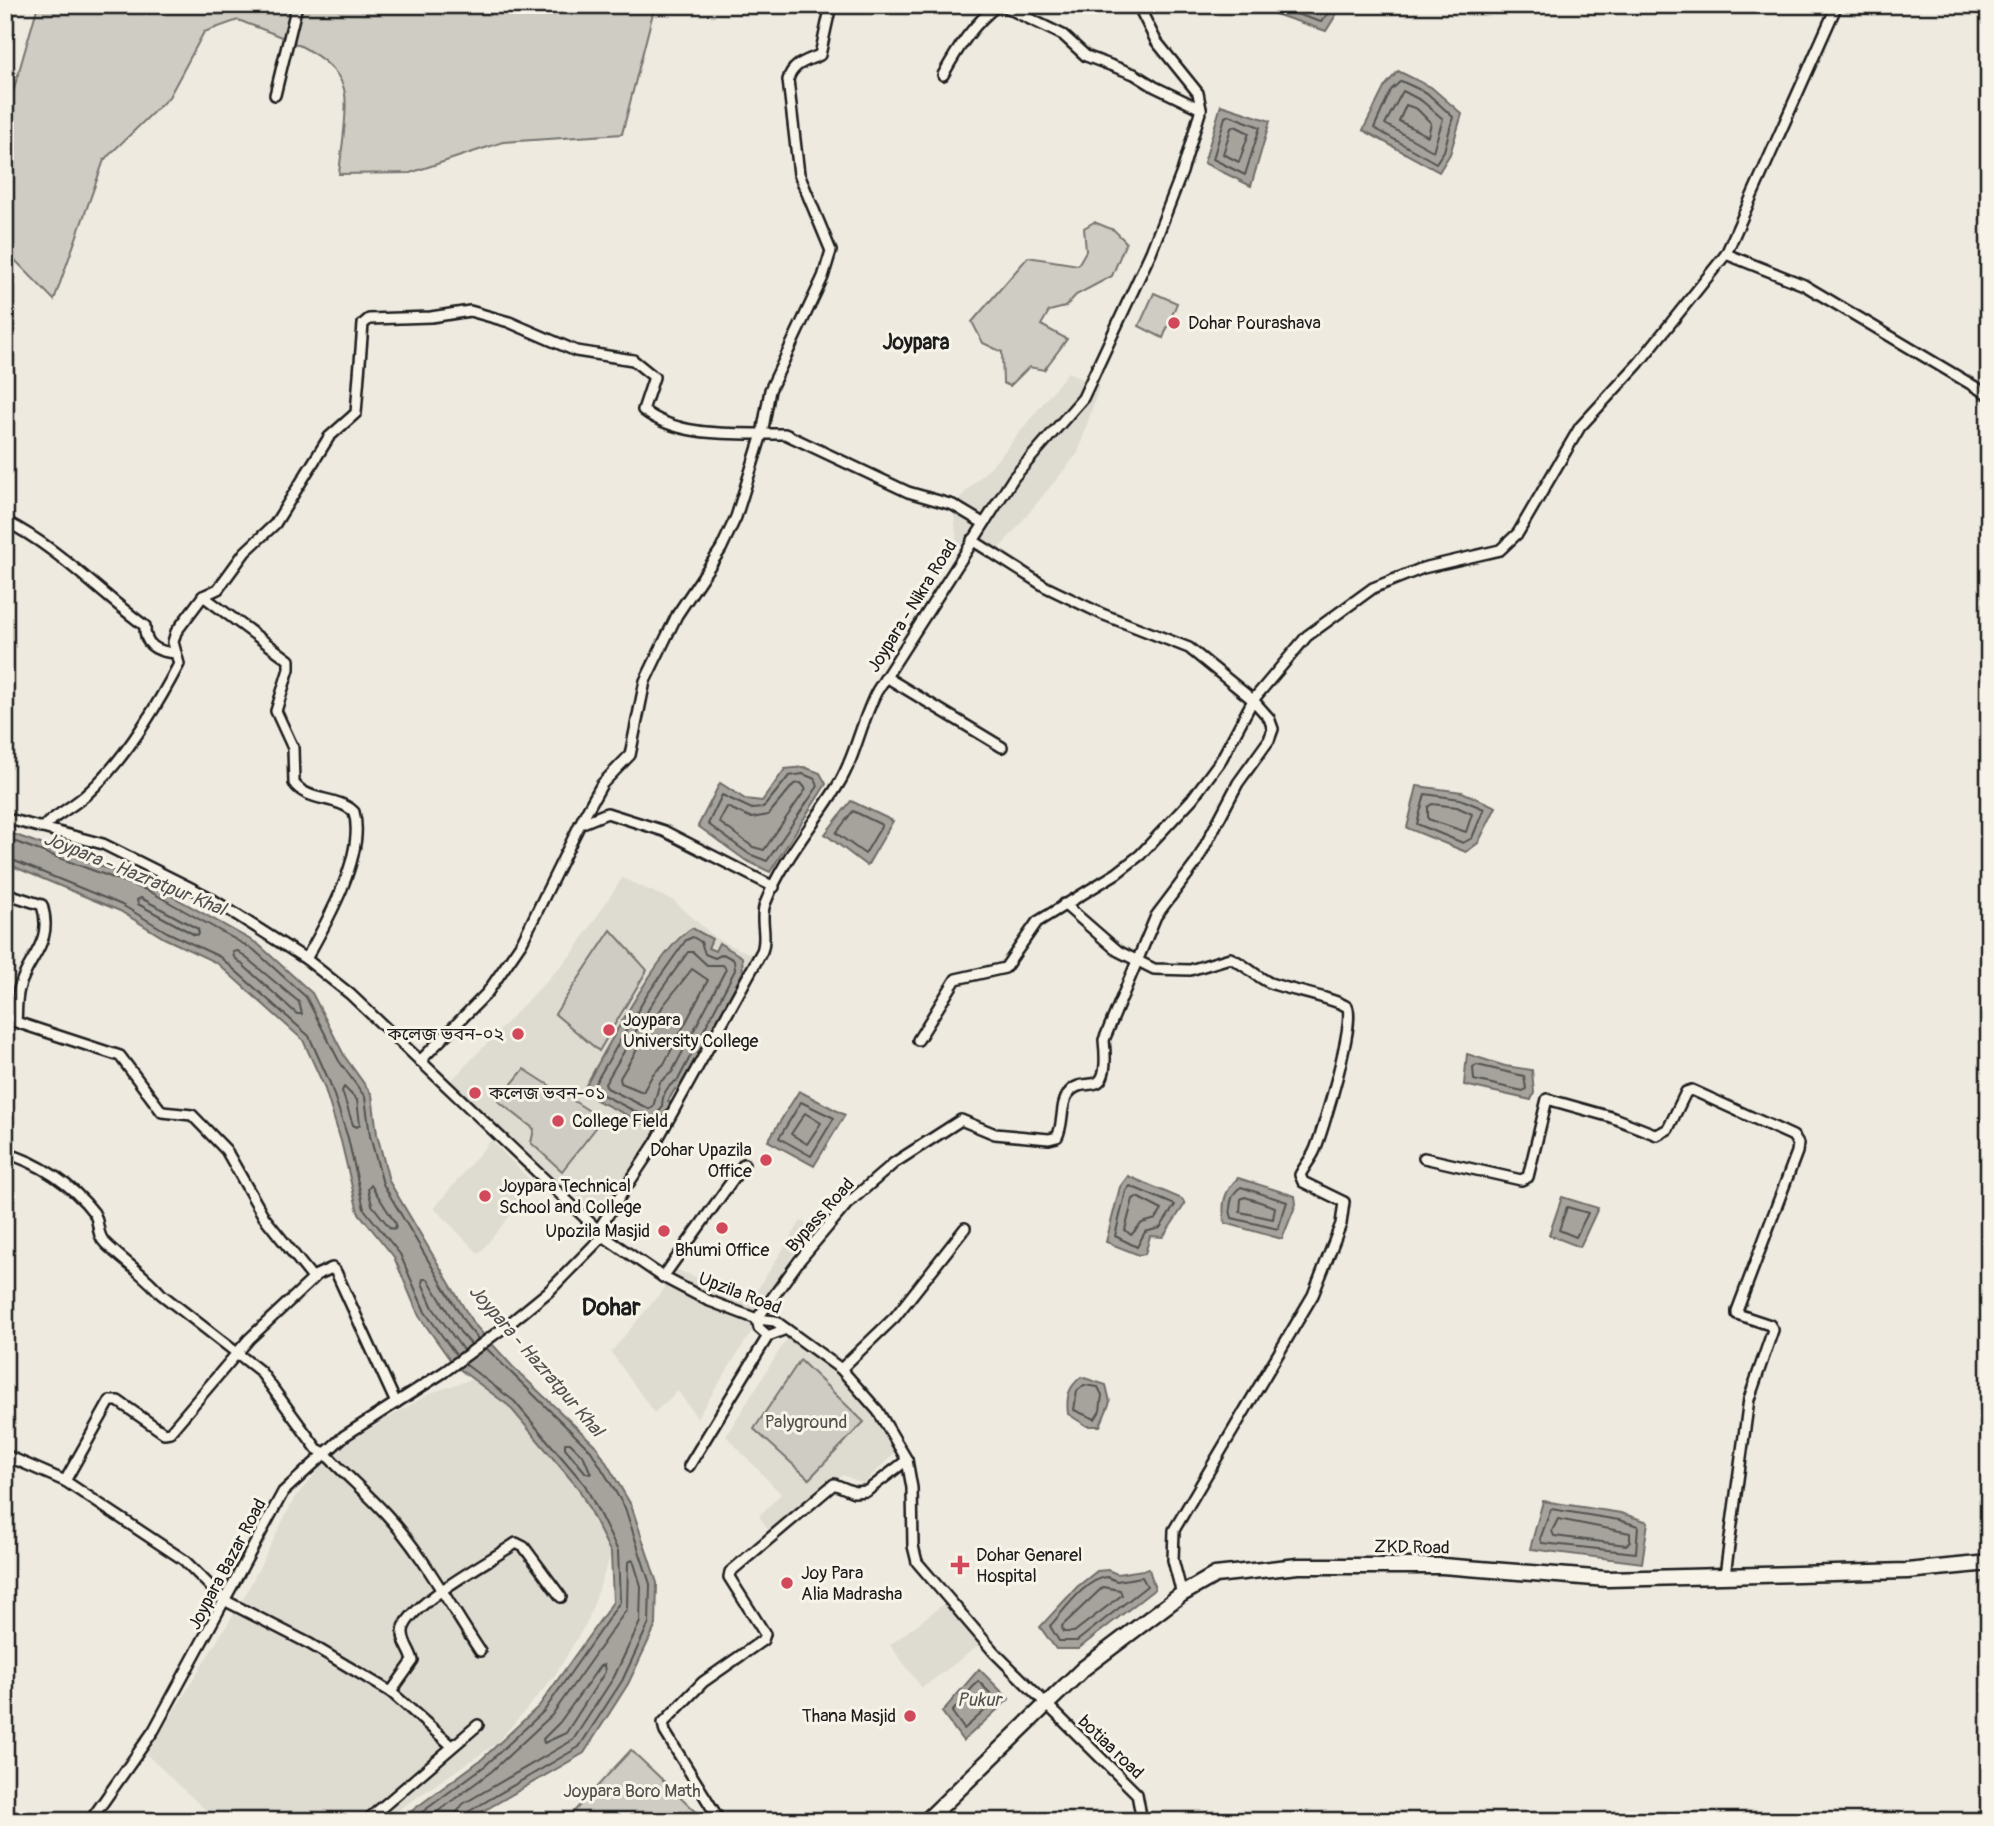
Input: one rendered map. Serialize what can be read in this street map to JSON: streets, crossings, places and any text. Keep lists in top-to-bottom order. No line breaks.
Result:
{"streets":{"main road":["ZKD Road"],"street":["Joypara - Nikra Road","Bypass Road","Upzila Road","Joypara Bazar Road","botiaa road"]},"crossings":[["Joypara - Nikra Road","Upzila Road"],["Joypara - Nikra Road","Joypara Bazar Road"],["Bypass Road","Upzila Road"],["Upzila Road","ZKD Road"],["Upzila Road","Joypara Bazar Road"],["Upzila Road","botiaa road"],["ZKD Road","botiaa road"]],"districts":["Joypara","Dohar"],"water":["Joypara - Hazratpur Khal","Pukur"],"parks":["Palyground","Joypara Boro Math"],"places":{"other":["Dohar Pourashava","Joypara University College","কলেজ ভবন-০২","কলেজ ভবন-০১","College Field","Dohar Upazila Office","Joypara Technical School and College","Bhumi Office","Upozila Masjid","Joy Para Alia Madrasha","Thana Masjid"],"health":["Dohar Genarel Hospital"]}}
